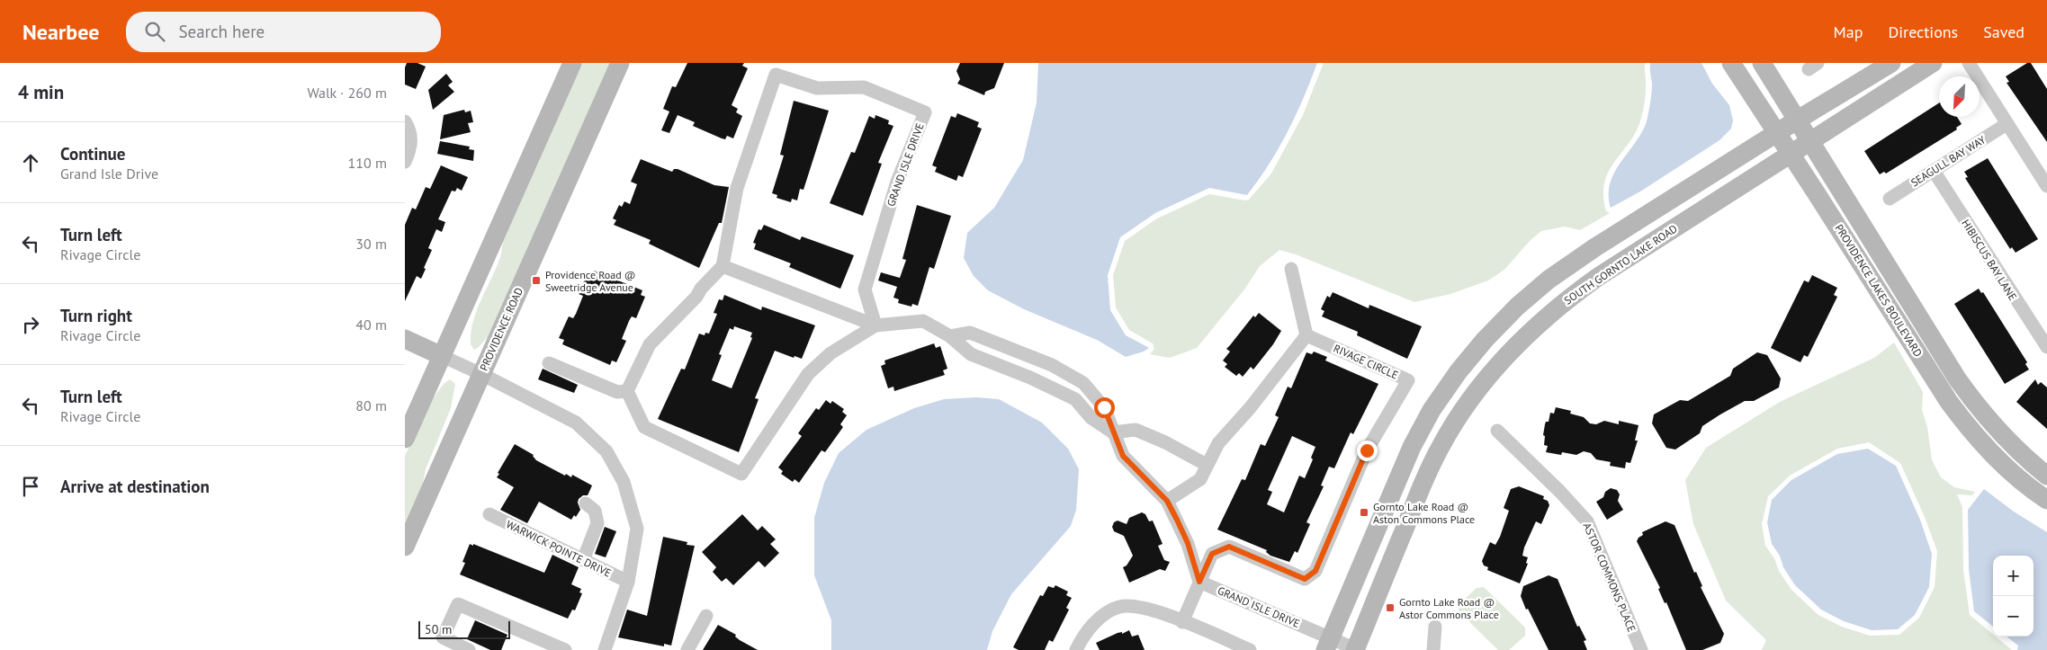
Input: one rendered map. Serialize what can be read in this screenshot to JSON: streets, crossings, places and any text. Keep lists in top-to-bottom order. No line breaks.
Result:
{"streets":{"street":["SEAGULL BAY WAY","GRAND ISLE DRIVE","HIBISCUS BAY LANE","SOUTH GORNTO LAKE ROAD","PROVIDENCE LAKES BOULEVARD","PROVIDENCE ROAD","RIVAGE CIRCLE","WARWICK POINTE DRIVE","ASTOR COMMONS PLACE"]},"crossings":[["SEAGULL BAY WAY","HIBISCUS BAY LANE"],["GRAND ISLE DRIVE","SOUTH GORNTO LAKE ROAD"],["GRAND ISLE DRIVE","RIVAGE CIRCLE"],["SOUTH GORNTO LAKE ROAD","PROVIDENCE LAKES BOULEVARD"]],"places":{"transit":["Providence Road @ Sweetridge Avenue","Gornto Lake Road @ Aston Commons Place","Gornto Lake Road @ Astor Commons Place"]},"scale_bar":"50 m","north":"bottom left","page":{"header":"Nearbee","search":"Search here","nav":["Map","Directions","Saved"],"heading":["4 min","Walk · 260 m"],"list":[["Continue","Grand Isle Drive","110 m"],["Turn left","Rivage Circle","30 m"],["Turn right","Rivage Circle","40 m"],["Turn left","Rivage Circle","80 m"],"Arrive at destination"],"map_buttons":["+","−"],"scale":"50 m"}}
